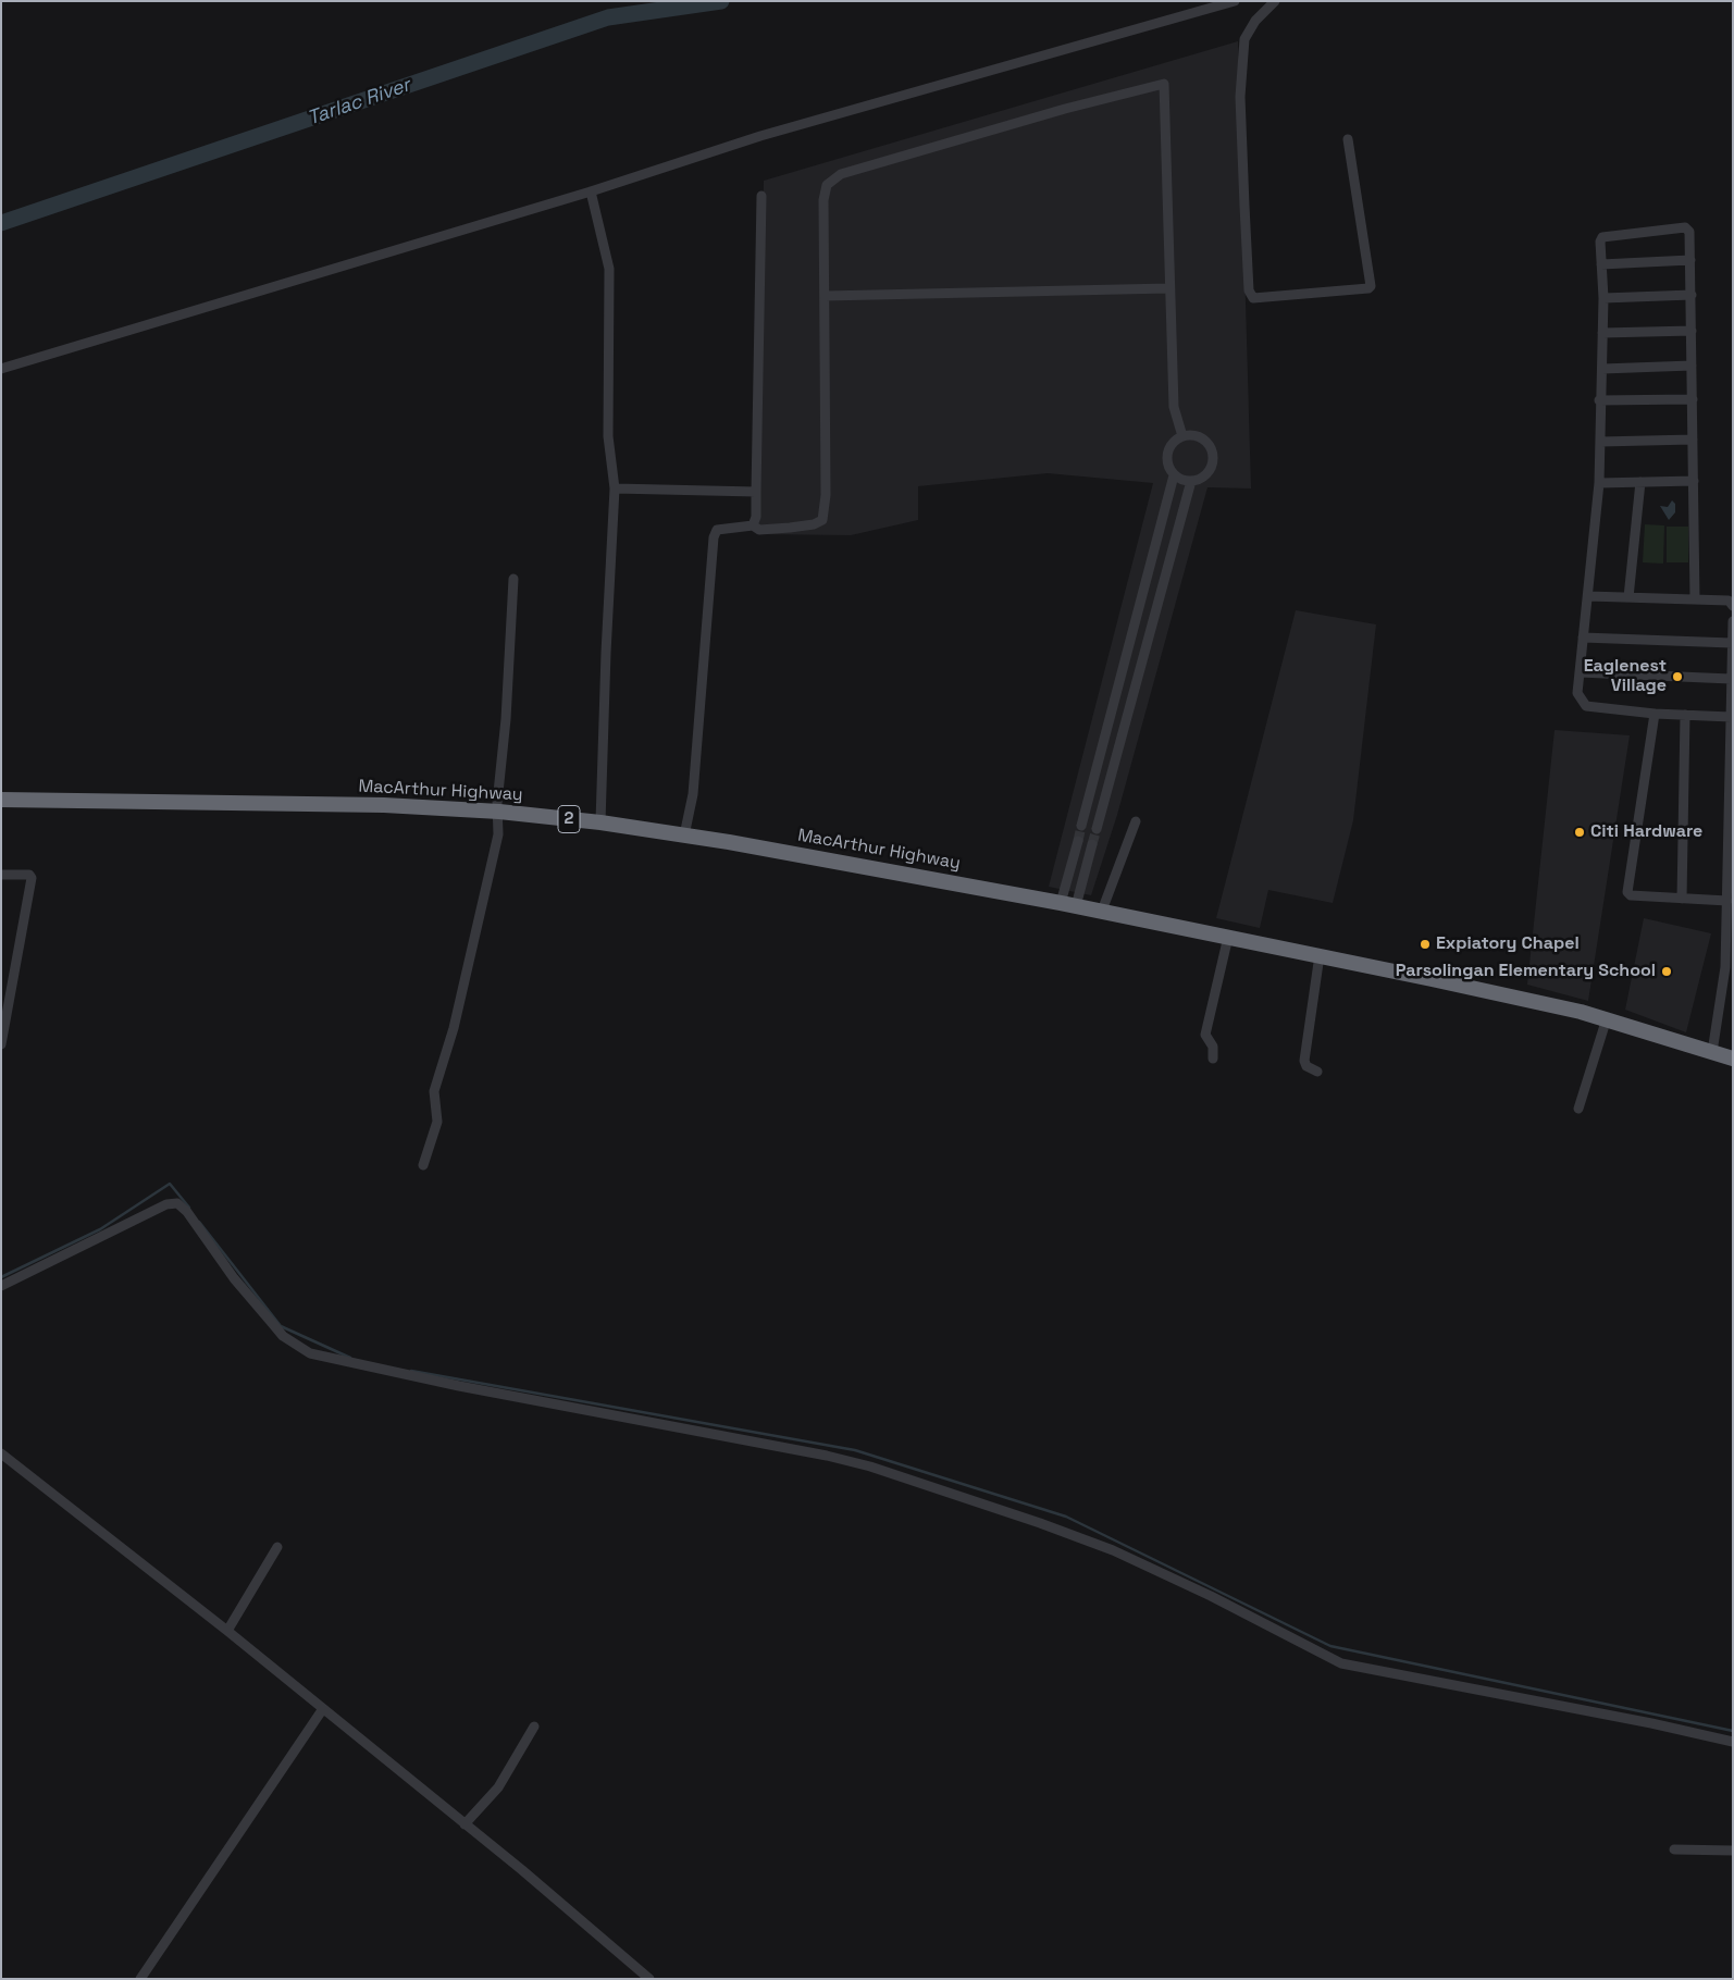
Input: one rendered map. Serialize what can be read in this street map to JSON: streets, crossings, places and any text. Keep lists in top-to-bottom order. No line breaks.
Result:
{"streets":{"highway":["MacArthur Highway","2"]},"water":["Tarlac River"],"places":["Eaglenest Village","Citi Hardware","Expiatory Chapel","Parsolingan Elementary School"]}
